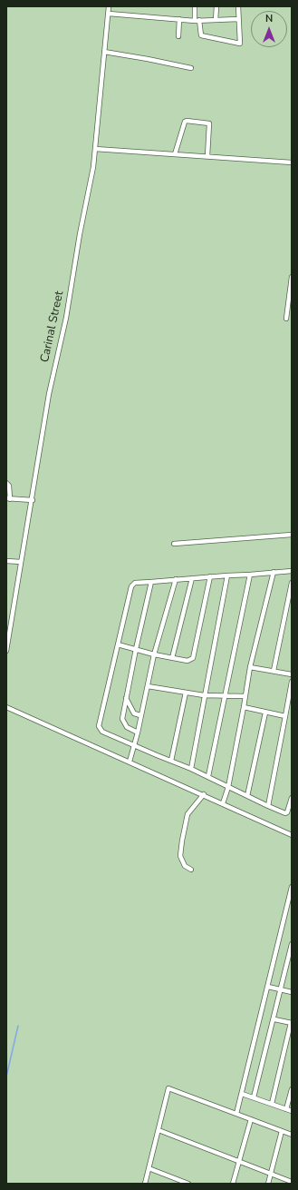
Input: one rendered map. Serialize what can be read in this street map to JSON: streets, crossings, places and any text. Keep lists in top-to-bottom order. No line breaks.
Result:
{"streets":{"street":["Carinal Street"]},"north":"top"}
